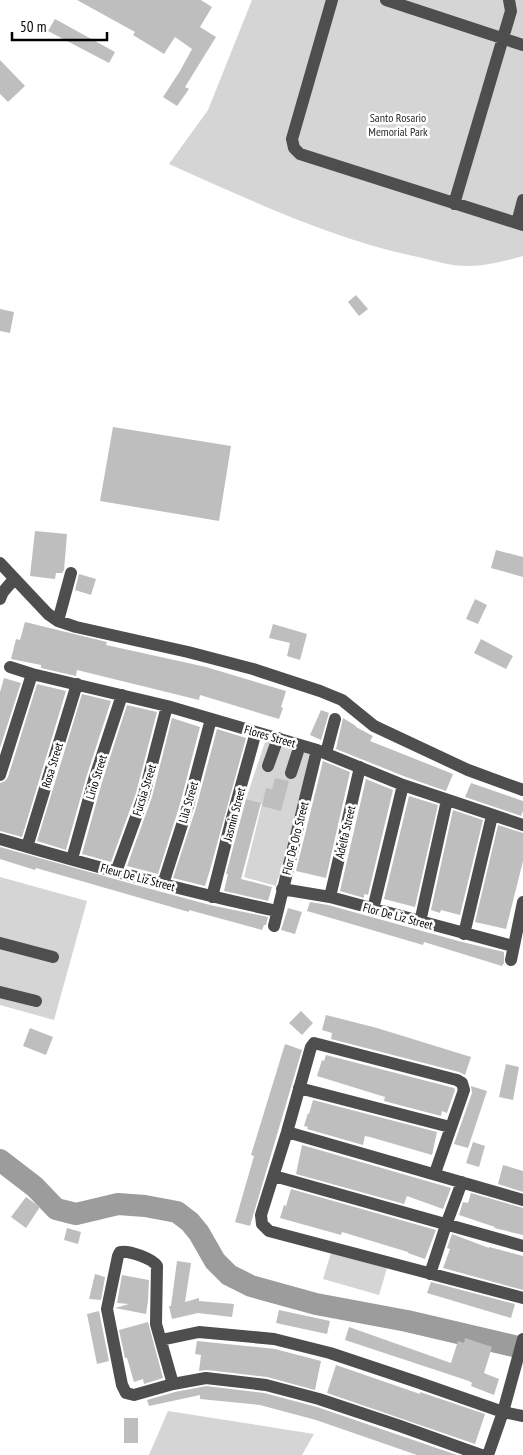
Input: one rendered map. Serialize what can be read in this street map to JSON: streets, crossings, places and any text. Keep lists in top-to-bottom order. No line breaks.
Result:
{"streets":{"street":["Flores Street","Rosa Street","Lirio Street","Fucsia Street","Lila Street","Jasmin Street","Adelfa Street","Flor De Oro Street","Fleur De Liz Street","Flor De Liz Street"]},"crossings":[["Flores Street","Rosa Street"],["Flores Street","Lirio Street"],["Flores Street","Fucsia Street"],["Flores Street","Lila Street"],["Flores Street","Jasmin Street"],["Flores Street","Adelfa Street"],["Flores Street","Flor De Oro Street"],["Rosa Street","Fleur De Liz Street"],["Lirio Street","Fleur De Liz Street"],["Fucsia Street","Fleur De Liz Street"],["Lila Street","Fleur De Liz Street"],["Jasmin Street","Fleur De Liz Street"],["Adelfa Street","Flor De Liz Street"],["Flor De Oro Street","Fleur De Liz Street"],["Flor De Oro Street","Flor De Liz Street"]],"parks":["Santo Rosario Memorial Park"],"scale_bar":"50 m"}
